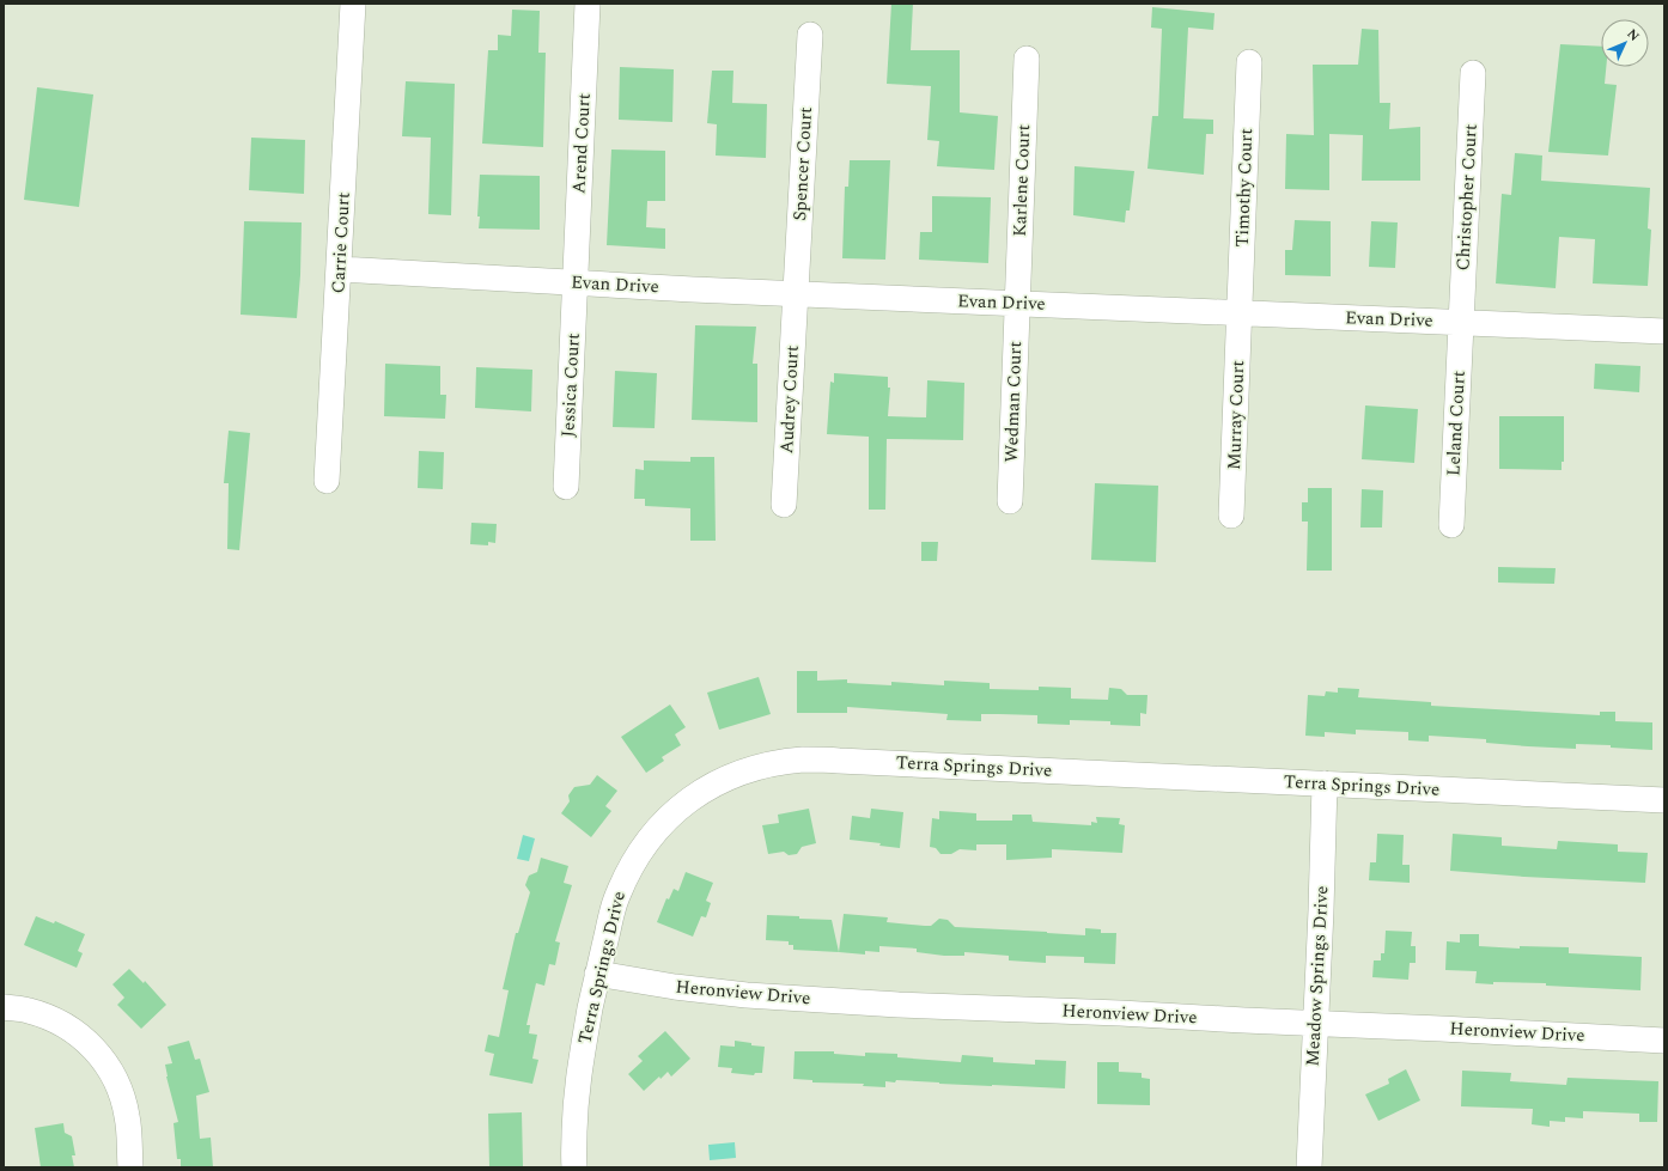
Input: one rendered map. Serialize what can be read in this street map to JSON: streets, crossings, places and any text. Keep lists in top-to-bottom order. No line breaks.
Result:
{"streets":{"street":["Arend Court","Spencer Court","Karlene Court","Timothy Court","Christopher Court","Carrie Court","Evan Drive","Jessica Court","Audrey Court","Wedman Court","Murray Court","Leland Court","Terra Springs Drive","Meadow Springs Drive","Heronview Drive"]},"crossings":[["Arend Court","Evan Drive"],["Arend Court","Jessica Court"],["Spencer Court","Evan Drive"],["Spencer Court","Audrey Court"],["Karlene Court","Evan Drive"],["Karlene Court","Wedman Court"],["Timothy Court","Evan Drive"],["Timothy Court","Murray Court"],["Christopher Court","Evan Drive"],["Christopher Court","Leland Court"],["Carrie Court","Evan Drive"],["Evan Drive","Jessica Court"],["Evan Drive","Audrey Court"],["Evan Drive","Wedman Court"],["Evan Drive","Murray Court"],["Evan Drive","Leland Court"],["Terra Springs Drive","Meadow Springs Drive"],["Terra Springs Drive","Heronview Drive"],["Meadow Springs Drive","Heronview Drive"]],"north":"top right"}
